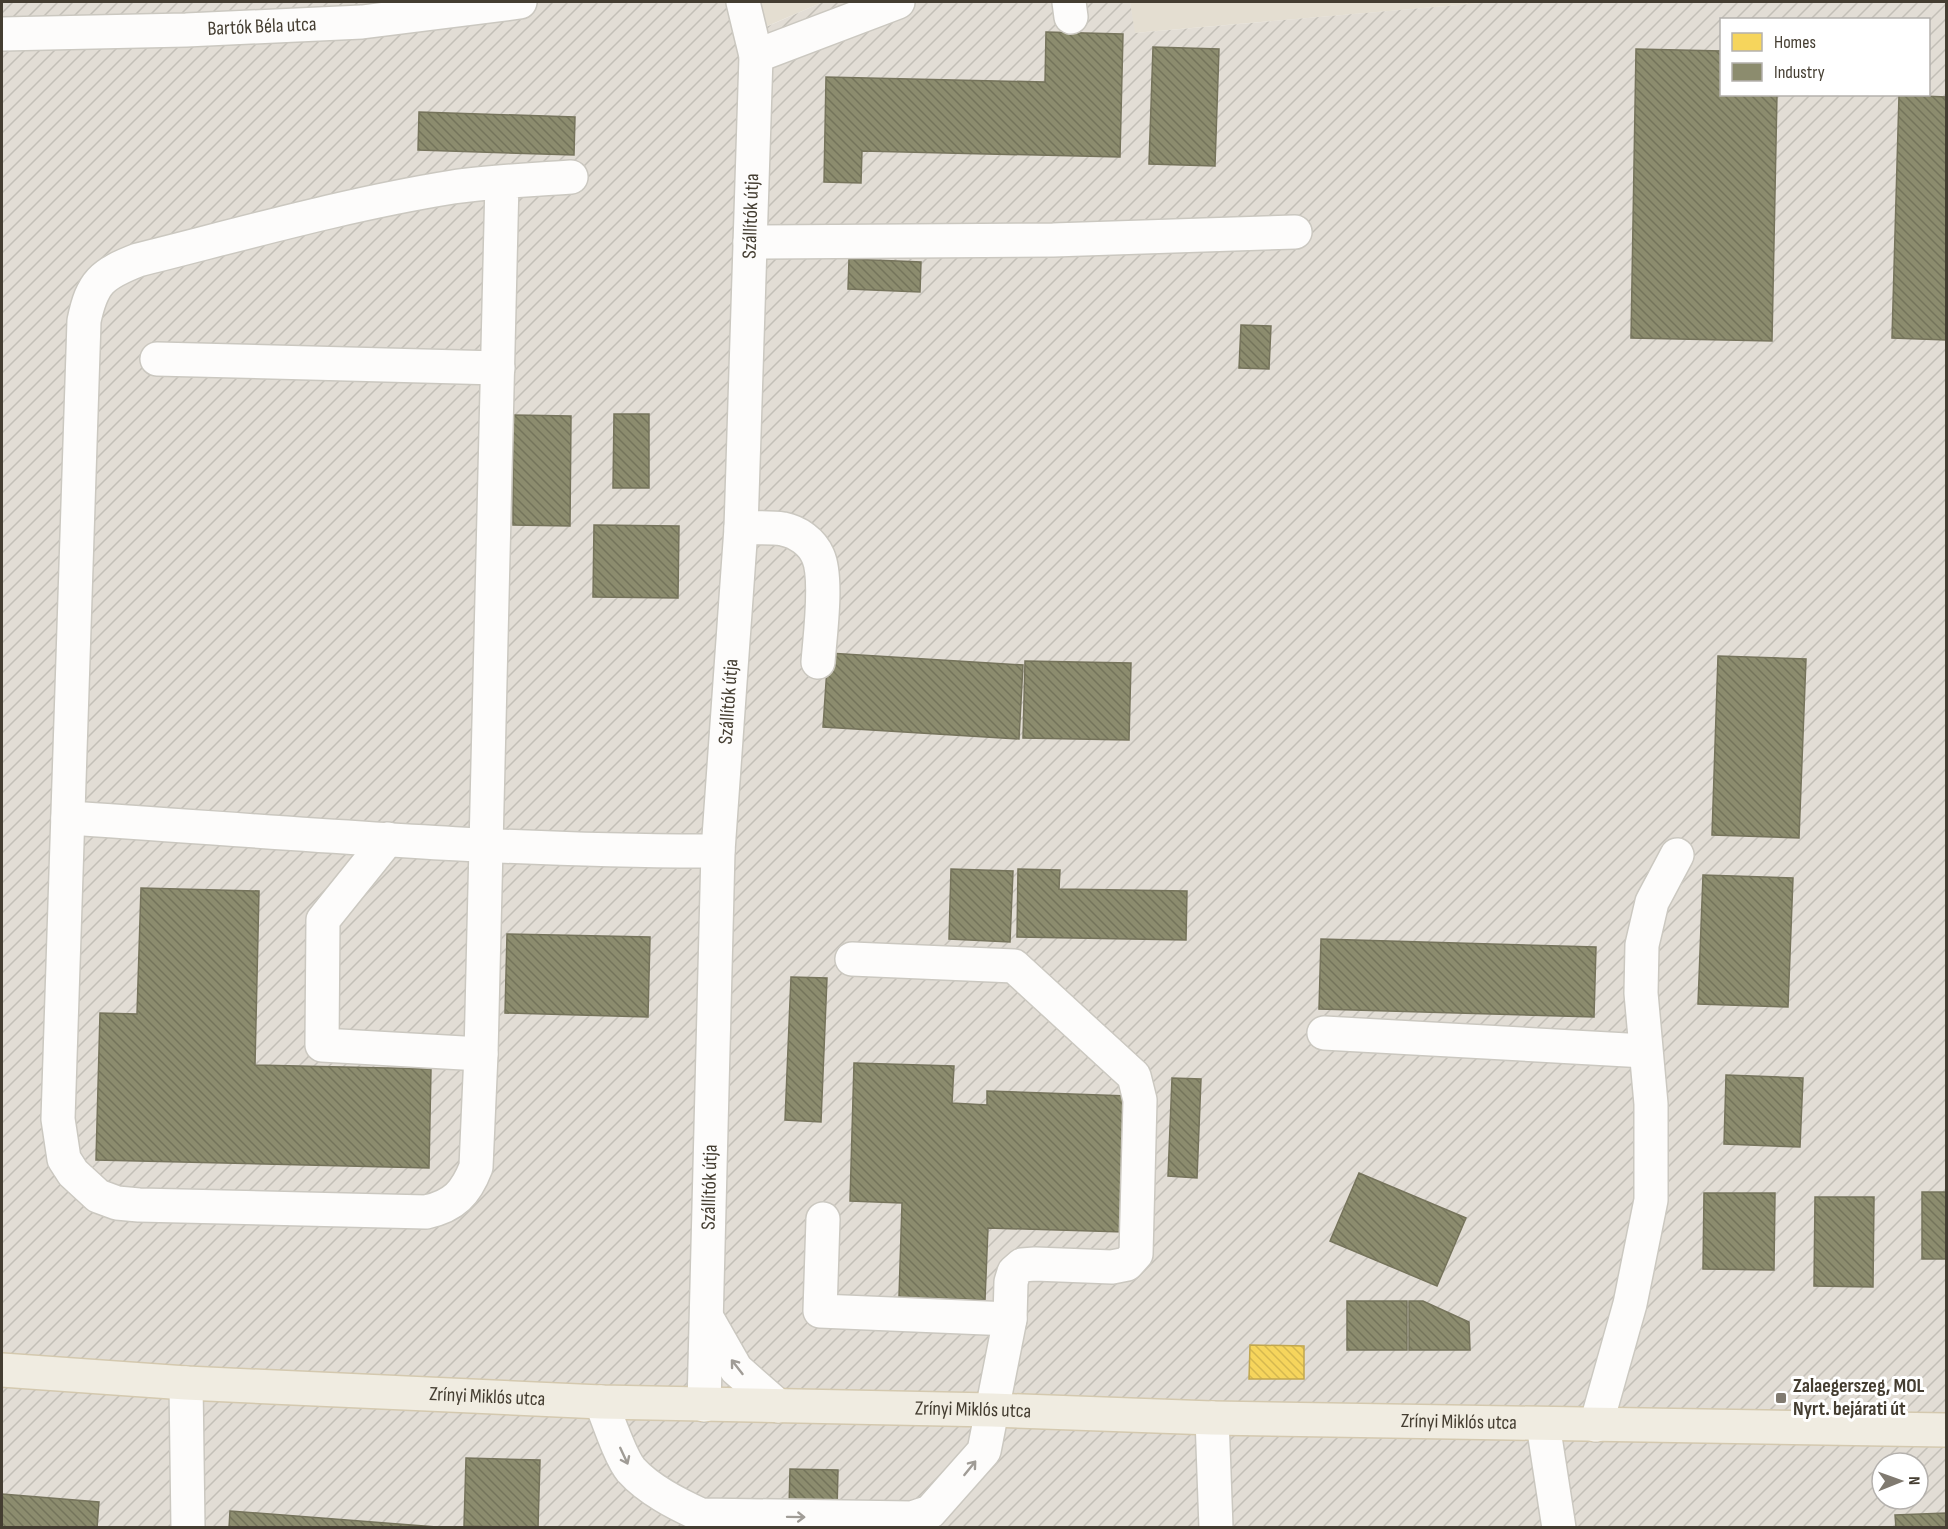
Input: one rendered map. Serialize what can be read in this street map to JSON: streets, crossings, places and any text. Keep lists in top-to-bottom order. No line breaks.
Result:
{"streets":{"main road":["Zrínyi Miklós utca"],"street":["Bartók Béla utca","Szállítók útja"]},"crossings":[["Szállítók útja","Zrínyi Miklós utca"]],"places":{"transit":["Zalaegerszeg, MOL Nyrt. bejárati út"]},"legend":["Homes","Industry"],"north":"right"}
